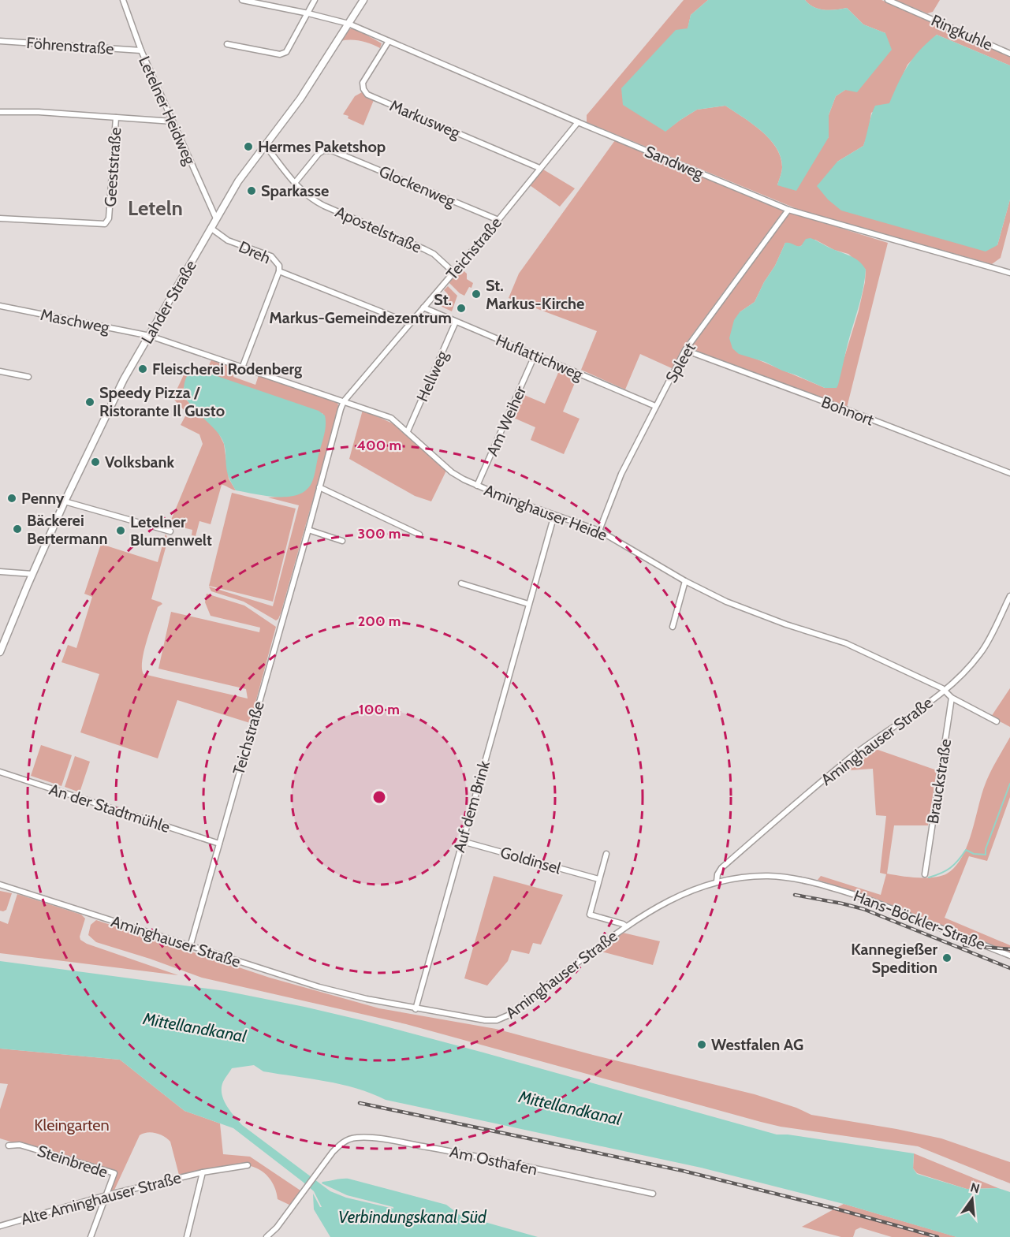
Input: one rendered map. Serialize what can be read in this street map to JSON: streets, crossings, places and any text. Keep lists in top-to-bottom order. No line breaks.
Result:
{"streets":{"street":["Ringkuhle","Föhrenstraße","Letelner Heidweg","Markusweg","Sandweg","Geeststraße","Glockenweg","Apostelstraße","Teichstraße","Dreh","Lahder Straße","Maschweg","Huflattichweg","Spleet","Hellweg","Bohnort","Am Weiher","Aminghauser Heide","Aminghauser Straße","Brauckstraße","Auf dem Brink","An der Stadtmühle","Goldinsel","Hans-Böckler-Straße","Am Osthafen","Steinbrede","Alte Aminghauser Straße"]},"crossings":[["Föhrenstraße","Letelner Heidweg"],["Letelner Heidweg","Lahder Straße"],["Markusweg","Sandweg"],["Markusweg","Teichstraße"],["Sandweg","Teichstraße"],["Sandweg","Lahder Straße"],["Sandweg","Spleet"],["Glockenweg","Apostelstraße"],["Glockenweg","Teichstraße"],["Apostelstraße","Teichstraße"],["Apostelstraße","Lahder Straße"],["Teichstraße","Huflattichweg"],["Teichstraße","Aminghauser Heide"],["Teichstraße","Aminghauser Straße"],["Teichstraße","An der Stadtmühle"],["Dreh","Lahder Straße"],["Dreh","Aminghauser Heide"],["Lahder Straße","Maschweg"],["Lahder Straße","Aminghauser Heide"],["Maschweg","Aminghauser Heide"],["Huflattichweg","Spleet"],["Huflattichweg","Hellweg"],["Huflattichweg","Am Weiher"],["Spleet","Bohnort"],["Spleet","Aminghauser Heide"],["Hellweg","Aminghauser Heide"],["Am Weiher","Aminghauser Heide"],["Aminghauser Heide","Aminghauser Straße"],["Aminghauser Heide","Auf dem Brink"],["Aminghauser Straße","Auf dem Brink"],["Aminghauser Straße","Hans-Böckler-Straße"],["Auf dem Brink","Goldinsel"],["Steinbrede","Alte Aminghauser Straße"]],"districts":["Leteln"],"water":["Mittellandkanal","Verbindungskanal Süd"],"parks":["Kleingarten"],"places":["Hermes Paketshop","Sparkasse","St. Markus-Kirche","St. Markus-Gemeindezentrum","Fleischerei Rodenberg","Speedy Pizza / Ristorante Il Gusto","Volksbank","Penny","Bäckerei Bertermann","Letelner Blumenwelt","Kannegießer Spedition","Westfalen AG"],"north":"top","rings":["400 m","300 m","200 m","100 m"]}
